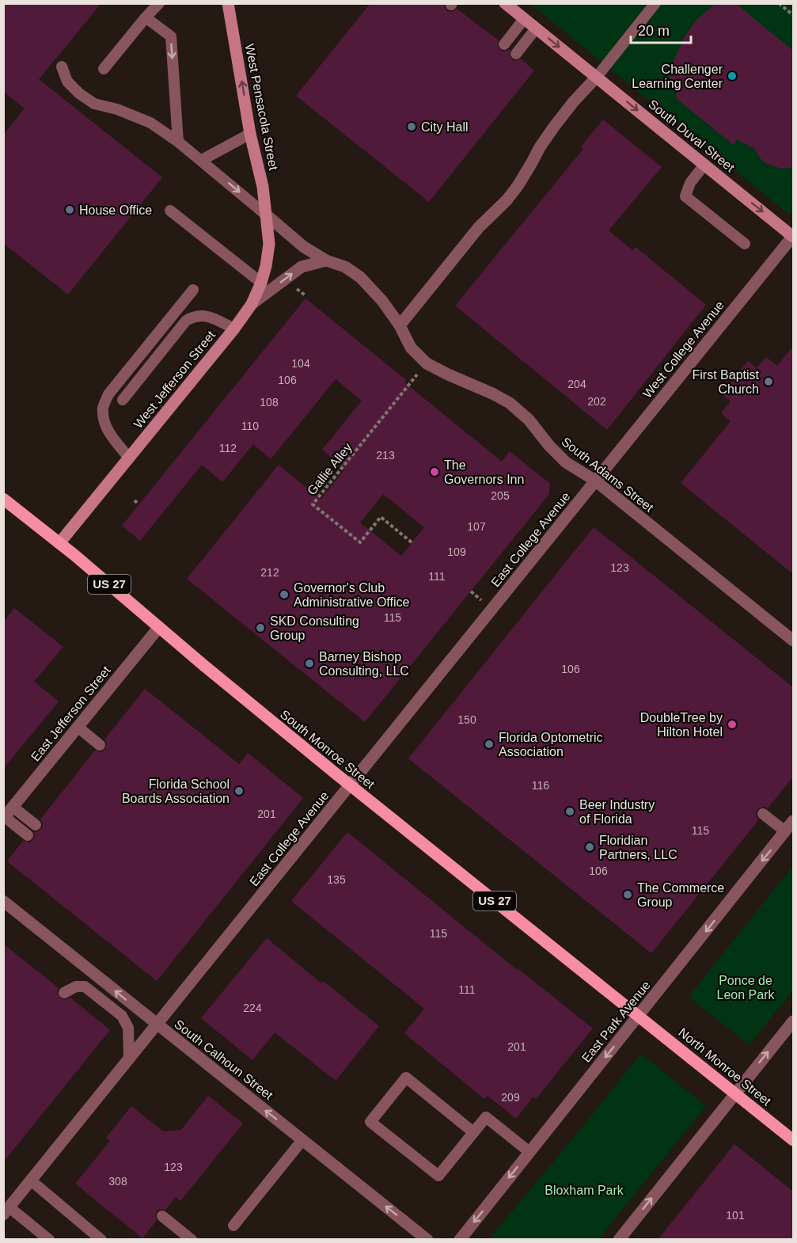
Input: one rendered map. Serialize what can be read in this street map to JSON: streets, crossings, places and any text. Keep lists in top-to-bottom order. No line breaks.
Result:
{"streets":{"main road":["West Pensacola Street","South Duval Street","West Jefferson Street","US 27","South Monroe Street","North Monroe Street"],"street":["West College Avenue","South Adams Street","East College Avenue","East Jefferson Street","East Park Avenue","South Calhoun Street"],"path":["Gallie Alley"]},"crossings":[["West Pensacola Street","West Jefferson Street"],["West Pensacola Street","South Adams Street"],["South Duval Street","West College Avenue"],["West College Avenue","South Adams Street"],["West College Avenue","East College Avenue"],["West Jefferson Street","South Adams Street"],["West Jefferson Street","South Monroe Street"],["Gallie Alley","South Adams Street"],["South Adams Street","East College Avenue"],["East College Avenue","South Monroe Street"],["East College Avenue","South Calhoun Street"],["East Jefferson Street","South Monroe Street"],["South Monroe Street","East Park Avenue"],["South Monroe Street","North Monroe Street"],["East Park Avenue","North Monroe Street"]],"one_way":["West Pensacola Street","South Duval Street","East Park Avenue","South Calhoun Street"],"parks":["Ponce de Leon Park","Bloxham Park"],"places":["Challenger Learning Center","City Hall","House Office","First Baptist Church","The Governors Inn","Governor's Club Administrative Office","SKD Consulting Group","Barney Bishop Consulting, LLC","DoubleTree by Hilton Hotel","Florida Optometric Association","Florida School Boards Association","Beer Industry of Florida","Floridian Partners, LLC","The Commerce Group"],"house_numbers":["104","106","204","202","108","110","112","213","205","107","109","123","212","111","115","106","150","116","201","115","106","135","115","111","224","201","209","123","308","101"],"scale_bar":"20 m"}
